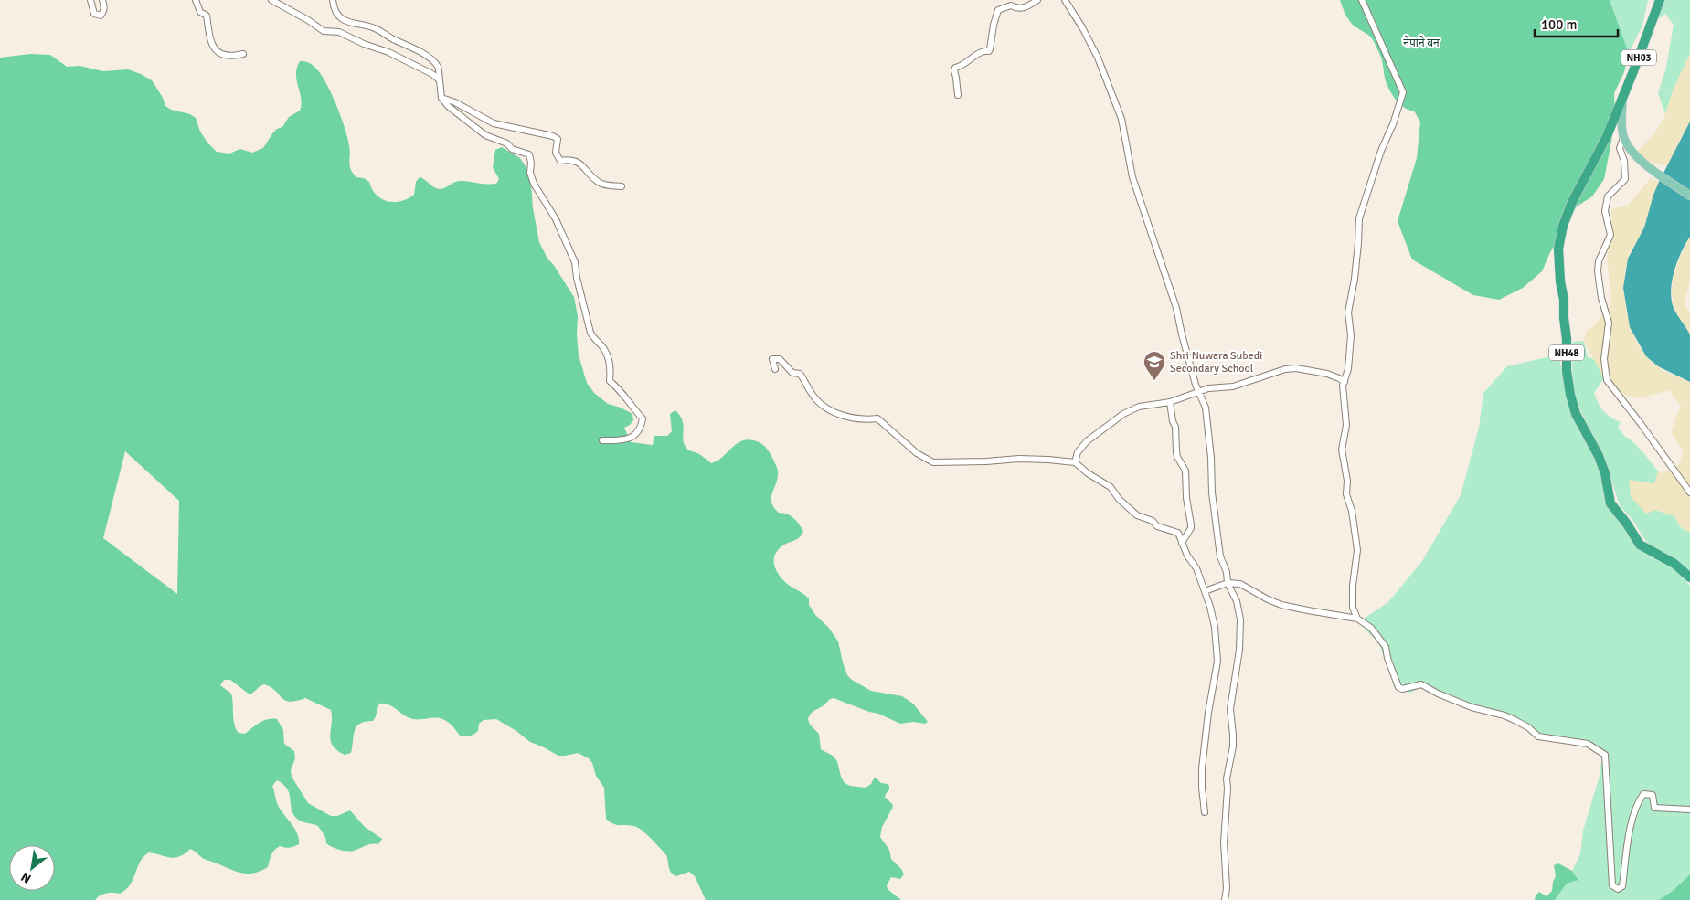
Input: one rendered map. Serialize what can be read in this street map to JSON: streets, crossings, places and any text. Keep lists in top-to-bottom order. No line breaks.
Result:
{"streets":{"highway":["NH03","NH48"]},"crossings":[["NH03","NH48"]],"parks":["नेपाने बन"],"places":{"school or university":["Shri Nuwara Subedi Secondary School"]},"scale_bar":"100 m","north":"bottom left"}
